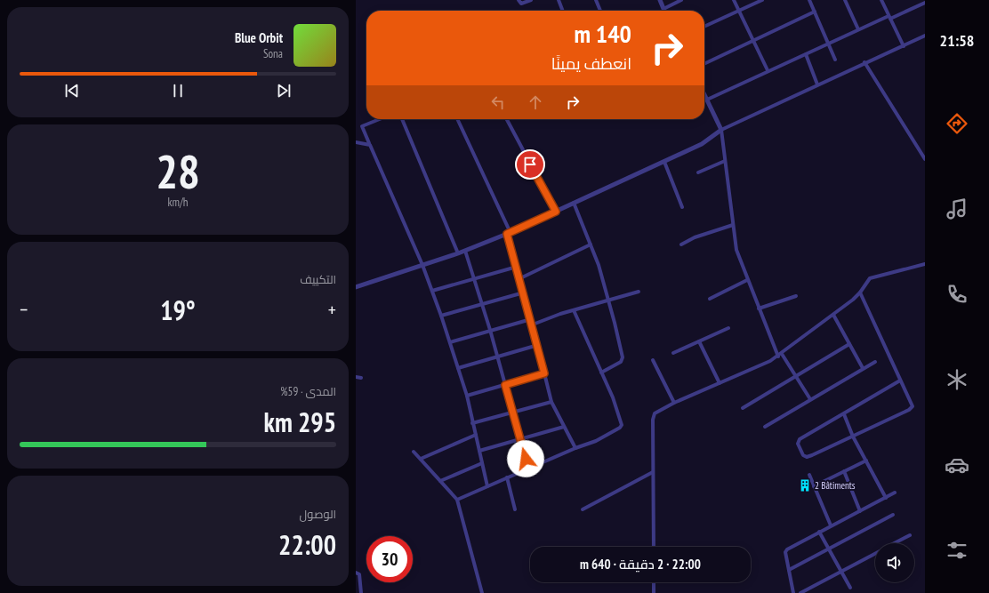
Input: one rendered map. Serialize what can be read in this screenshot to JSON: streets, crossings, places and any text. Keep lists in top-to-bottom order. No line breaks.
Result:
{"places":{"building":["2 Bâtiments"]},"page":{"tabs":"21:58","turn":["140 m","انعطف يمينًا"],"song":["Blue Orbit","Sona"],"tile":[["28","km/h"],"التكييف",["المدى · 59%","295 km"],["الوصول","22:00"]],"heat":["−","19°","+"],"limit":"30","trip":"22:00 · 2 دقيقة · 640 m"}}
